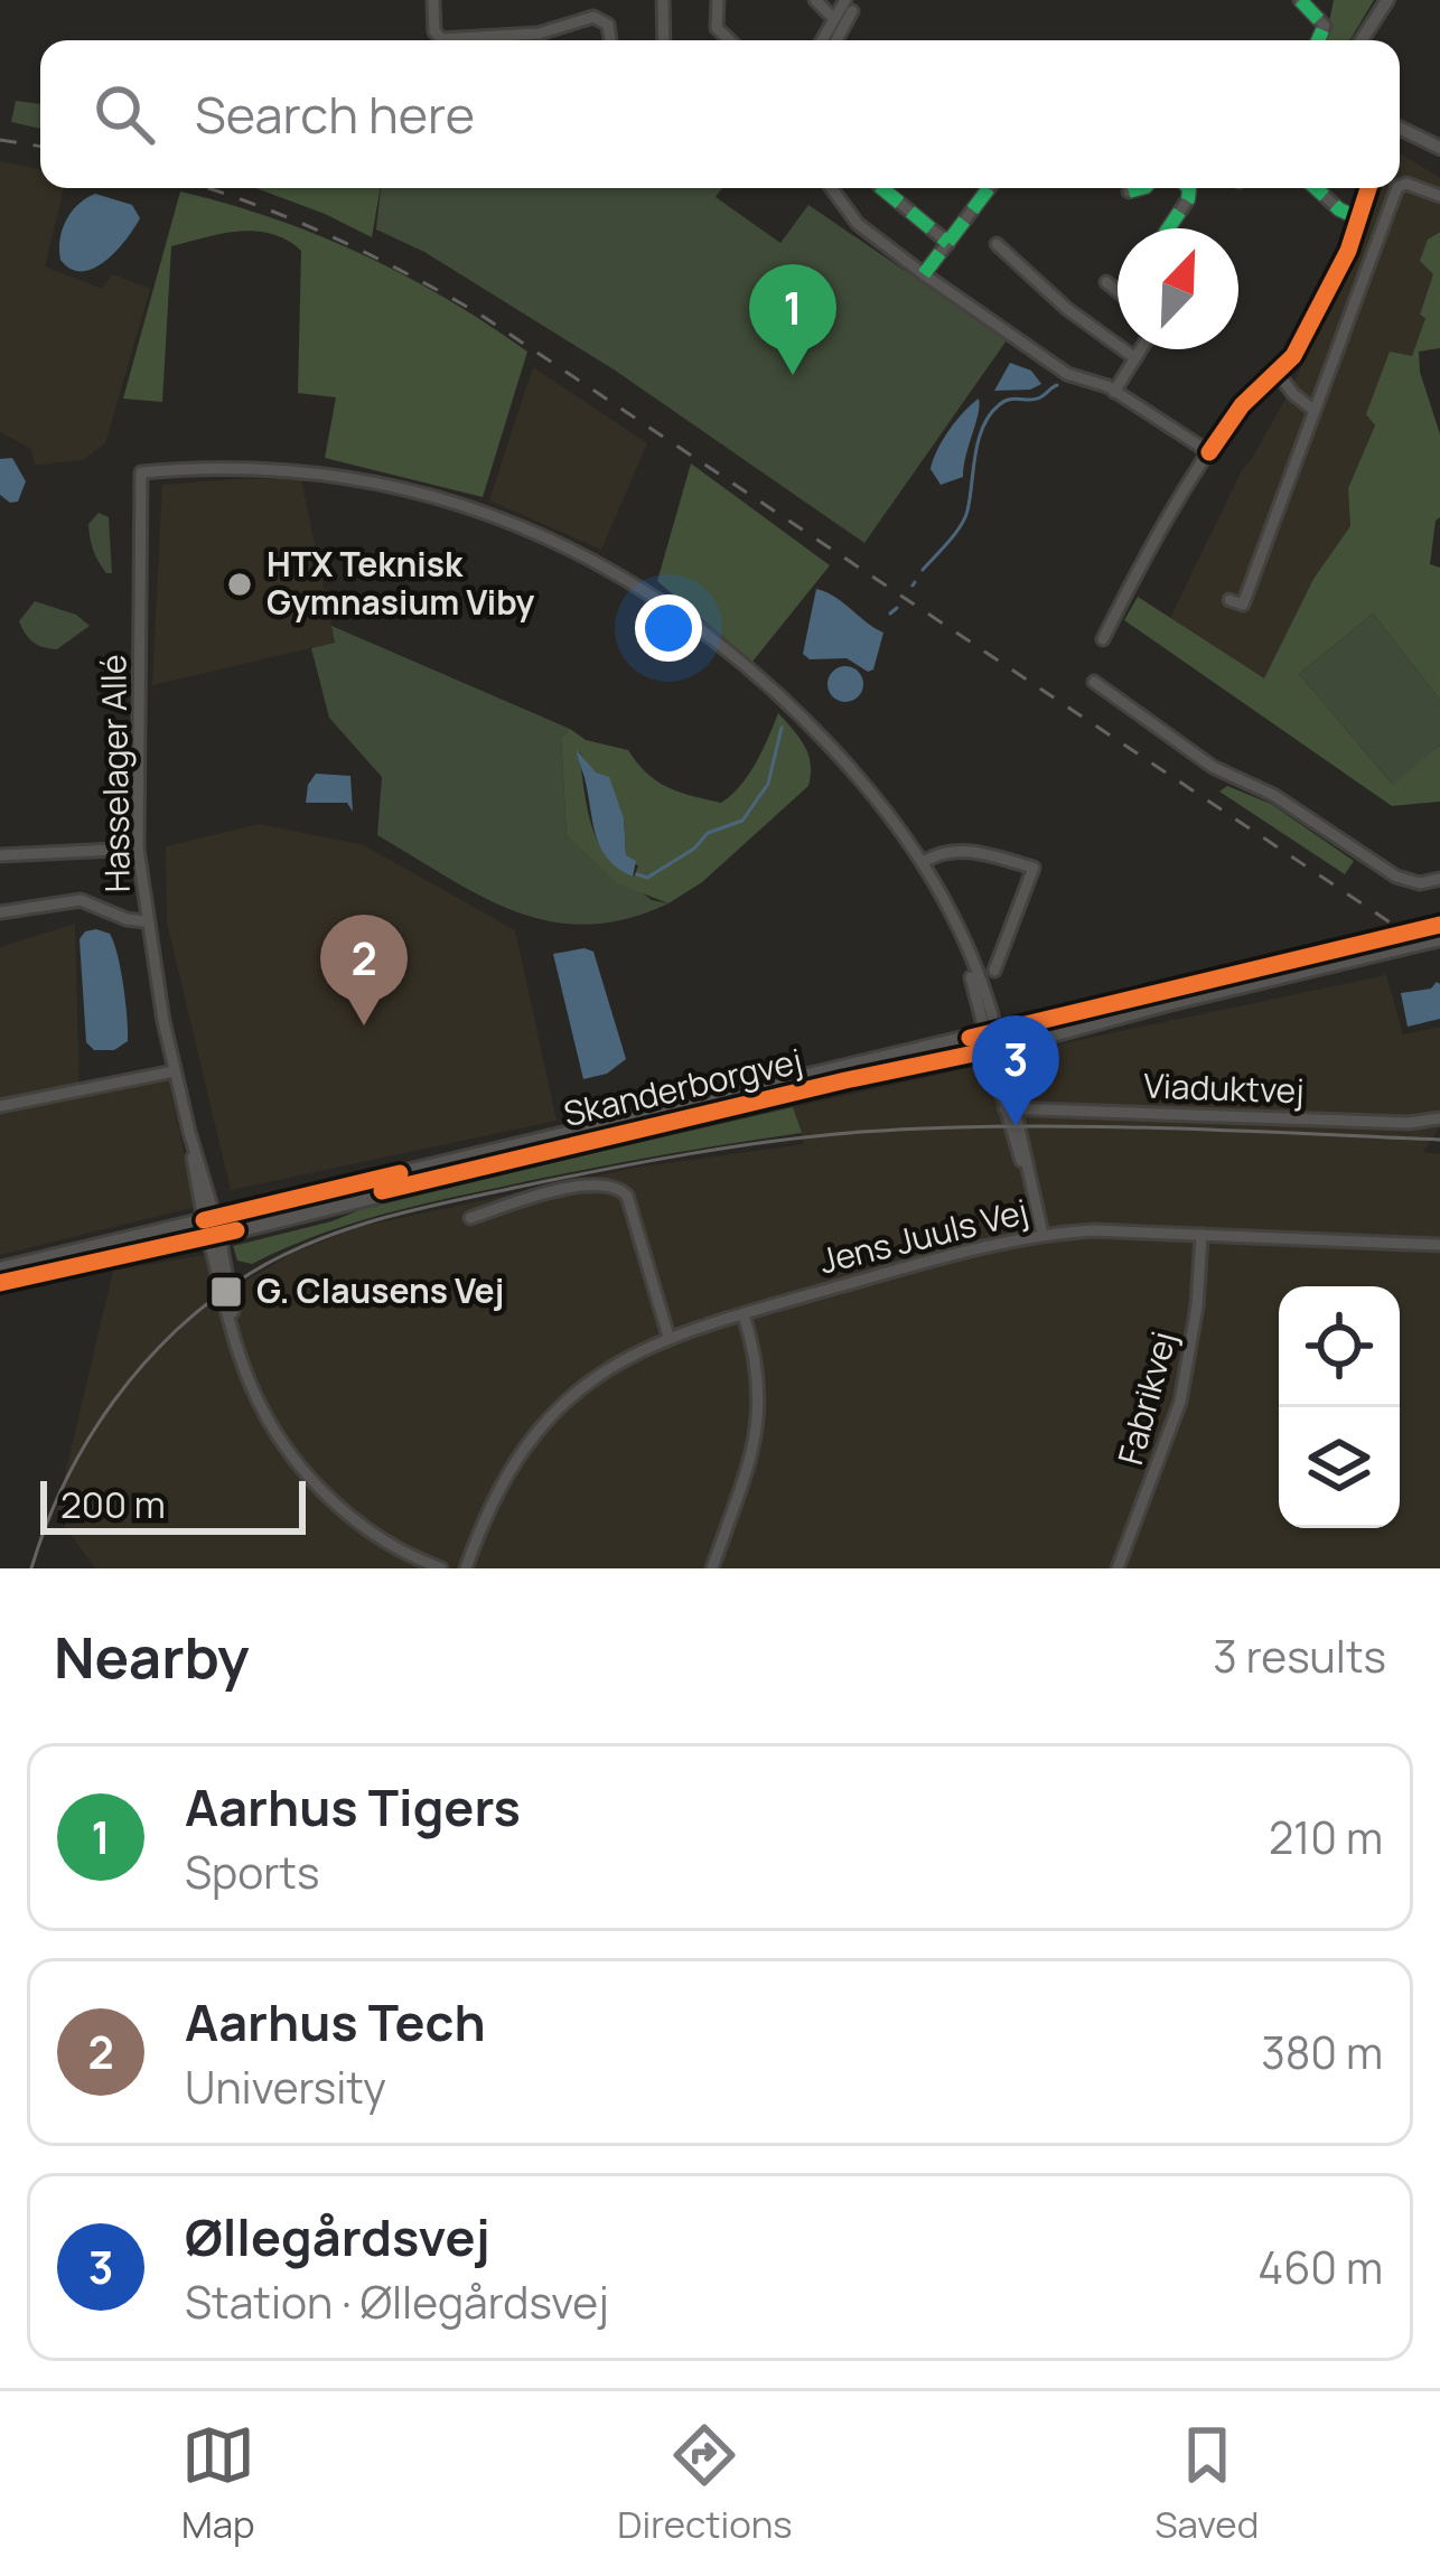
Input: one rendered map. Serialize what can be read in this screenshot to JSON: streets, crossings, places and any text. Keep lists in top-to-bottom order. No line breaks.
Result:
{"streets":{"main road":["Skanderborgvej"],"street":["Hasselager Allé","Viaduktvej","Jens Juuls Vej","Fabrikvej"]},"crossings":[["Hasselager Allé","Skanderborgvej"],["Jens Juuls Vej","Fabrikvej"]],"places":{"other":["HTX Teknisk Gymnasium Viby"],"transit":["G. Clausens Vej"]},"scale_bar":"200 m","north":"top right","page":{"search":"Search here","pins":["1","2","3"],"scale":"200 m","heading":["Nearby","3 results"],"list":[{"mark":"1","name":"Aarhus Tigers","note":"Sports","value":"210 m"},{"mark":"2","name":"Aarhus Tech","note":"University","value":"380 m"},{"mark":"3","name":"Øllegårdsvej","note":"Station · Øllegårdsvej","value":"460 m"}],"nav":["Map","Directions","Saved"]}}
